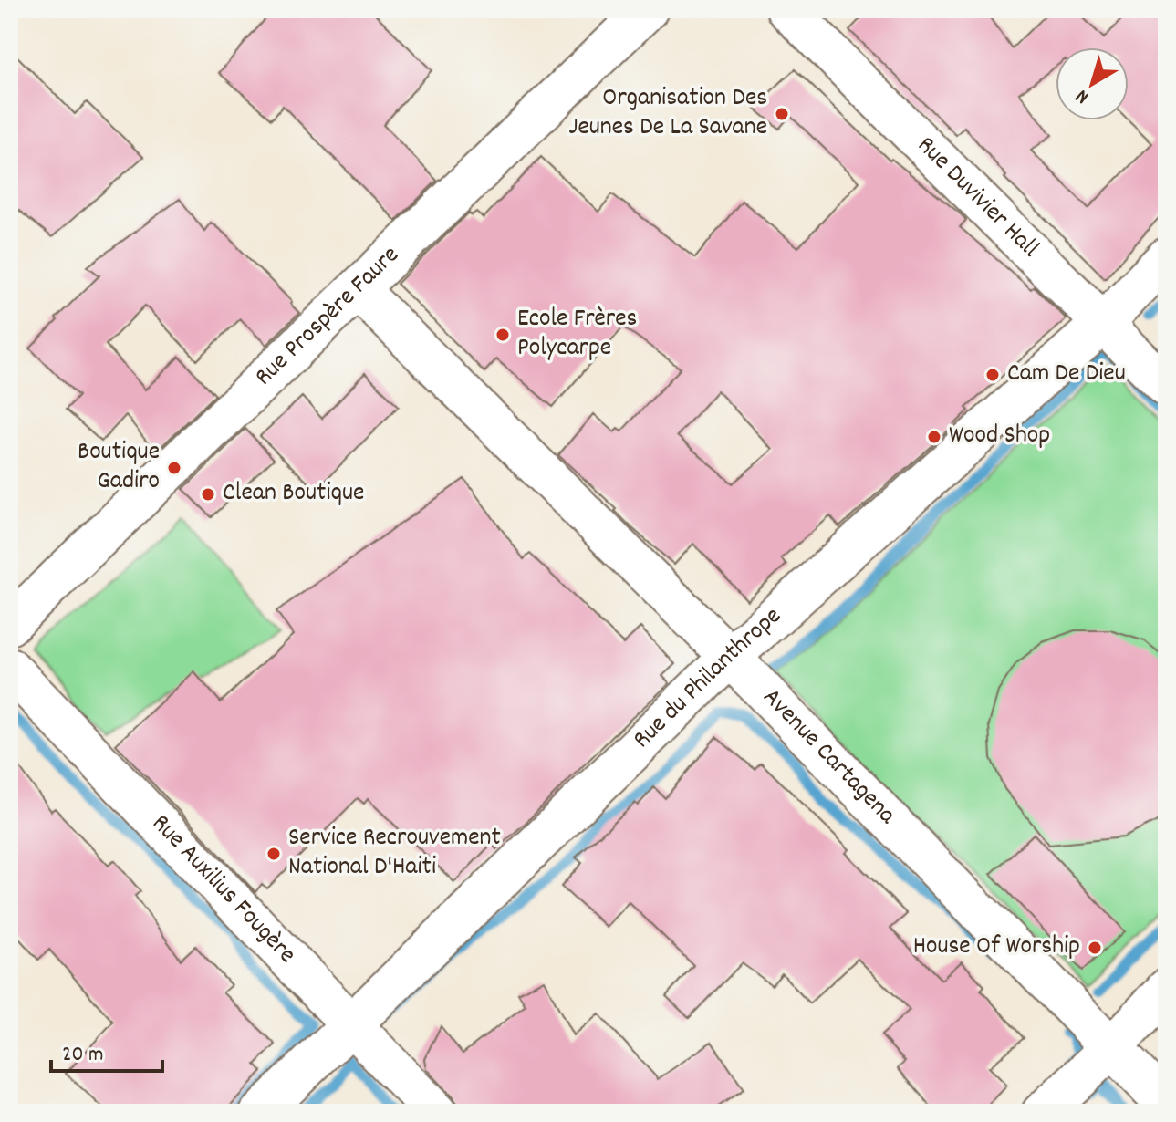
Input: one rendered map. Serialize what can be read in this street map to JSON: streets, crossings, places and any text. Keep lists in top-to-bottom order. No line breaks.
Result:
{"streets":{"street":["Rue Duvivier Hall","Rue Prospère Faure","Rue du Philanthrope","Avenue Cartagena","Rue Auxilius Fougère"]},"crossings":[["Rue Duvivier Hall","Rue du Philanthrope"],["Rue Prospère Faure","Avenue Cartagena"],["Rue du Philanthrope","Avenue Cartagena"],["Rue du Philanthrope","Rue Auxilius Fougère"]],"places":["Organisation Des Jeunes De La Savane","Ecole Frères Polycarpe","Cam De Dieu","Wood Shop","Boutique Gadiro","Clean Boutique","Service Recrouvement National D'Haiti","House Of Worship"],"scale_bar":"20 m","north":"bottom left"}
